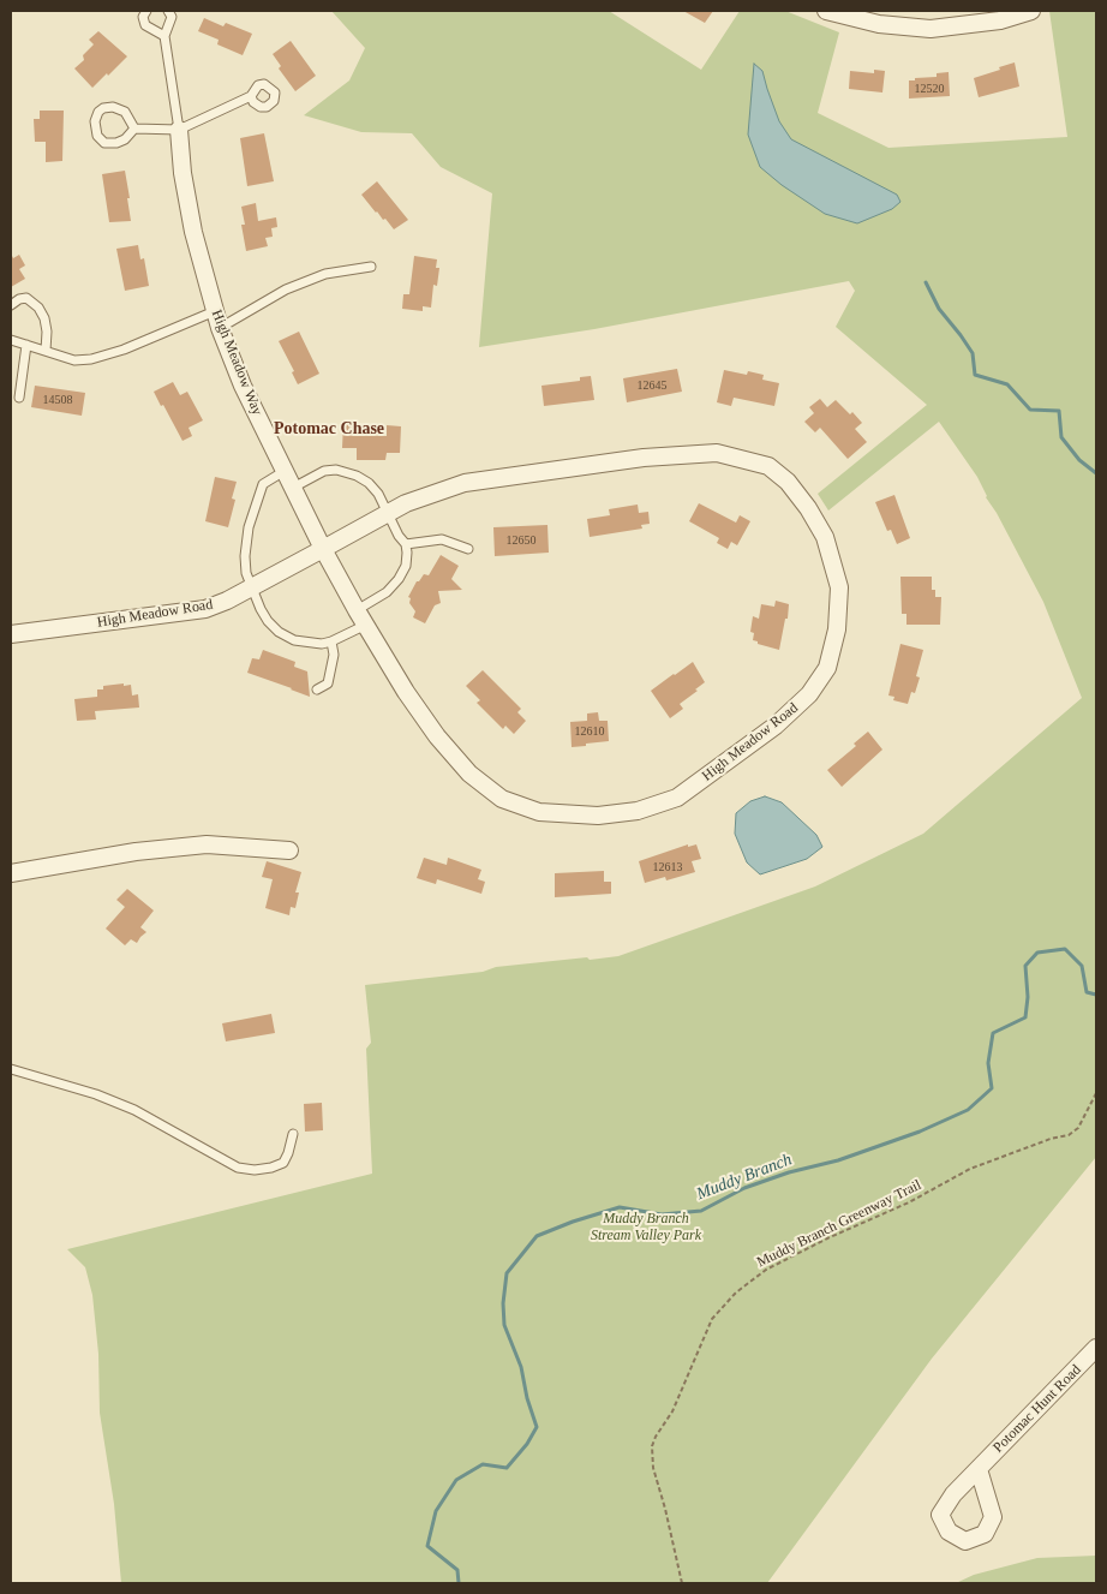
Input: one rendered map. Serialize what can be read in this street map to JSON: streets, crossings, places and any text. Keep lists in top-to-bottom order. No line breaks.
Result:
{"streets":{"street":["High Meadow Way","High Meadow Road","Potomac Hunt Road"],"path":["Muddy Branch Greenway Trail"]},"crossings":[["High Meadow Way","High Meadow Road"]],"districts":["Potomac Chase"],"water":["Muddy Branch"],"parks":["Muddy Branch Stream Valley Park"],"house_numbers":["12520","12645","14508","12650","12610","12613"]}
